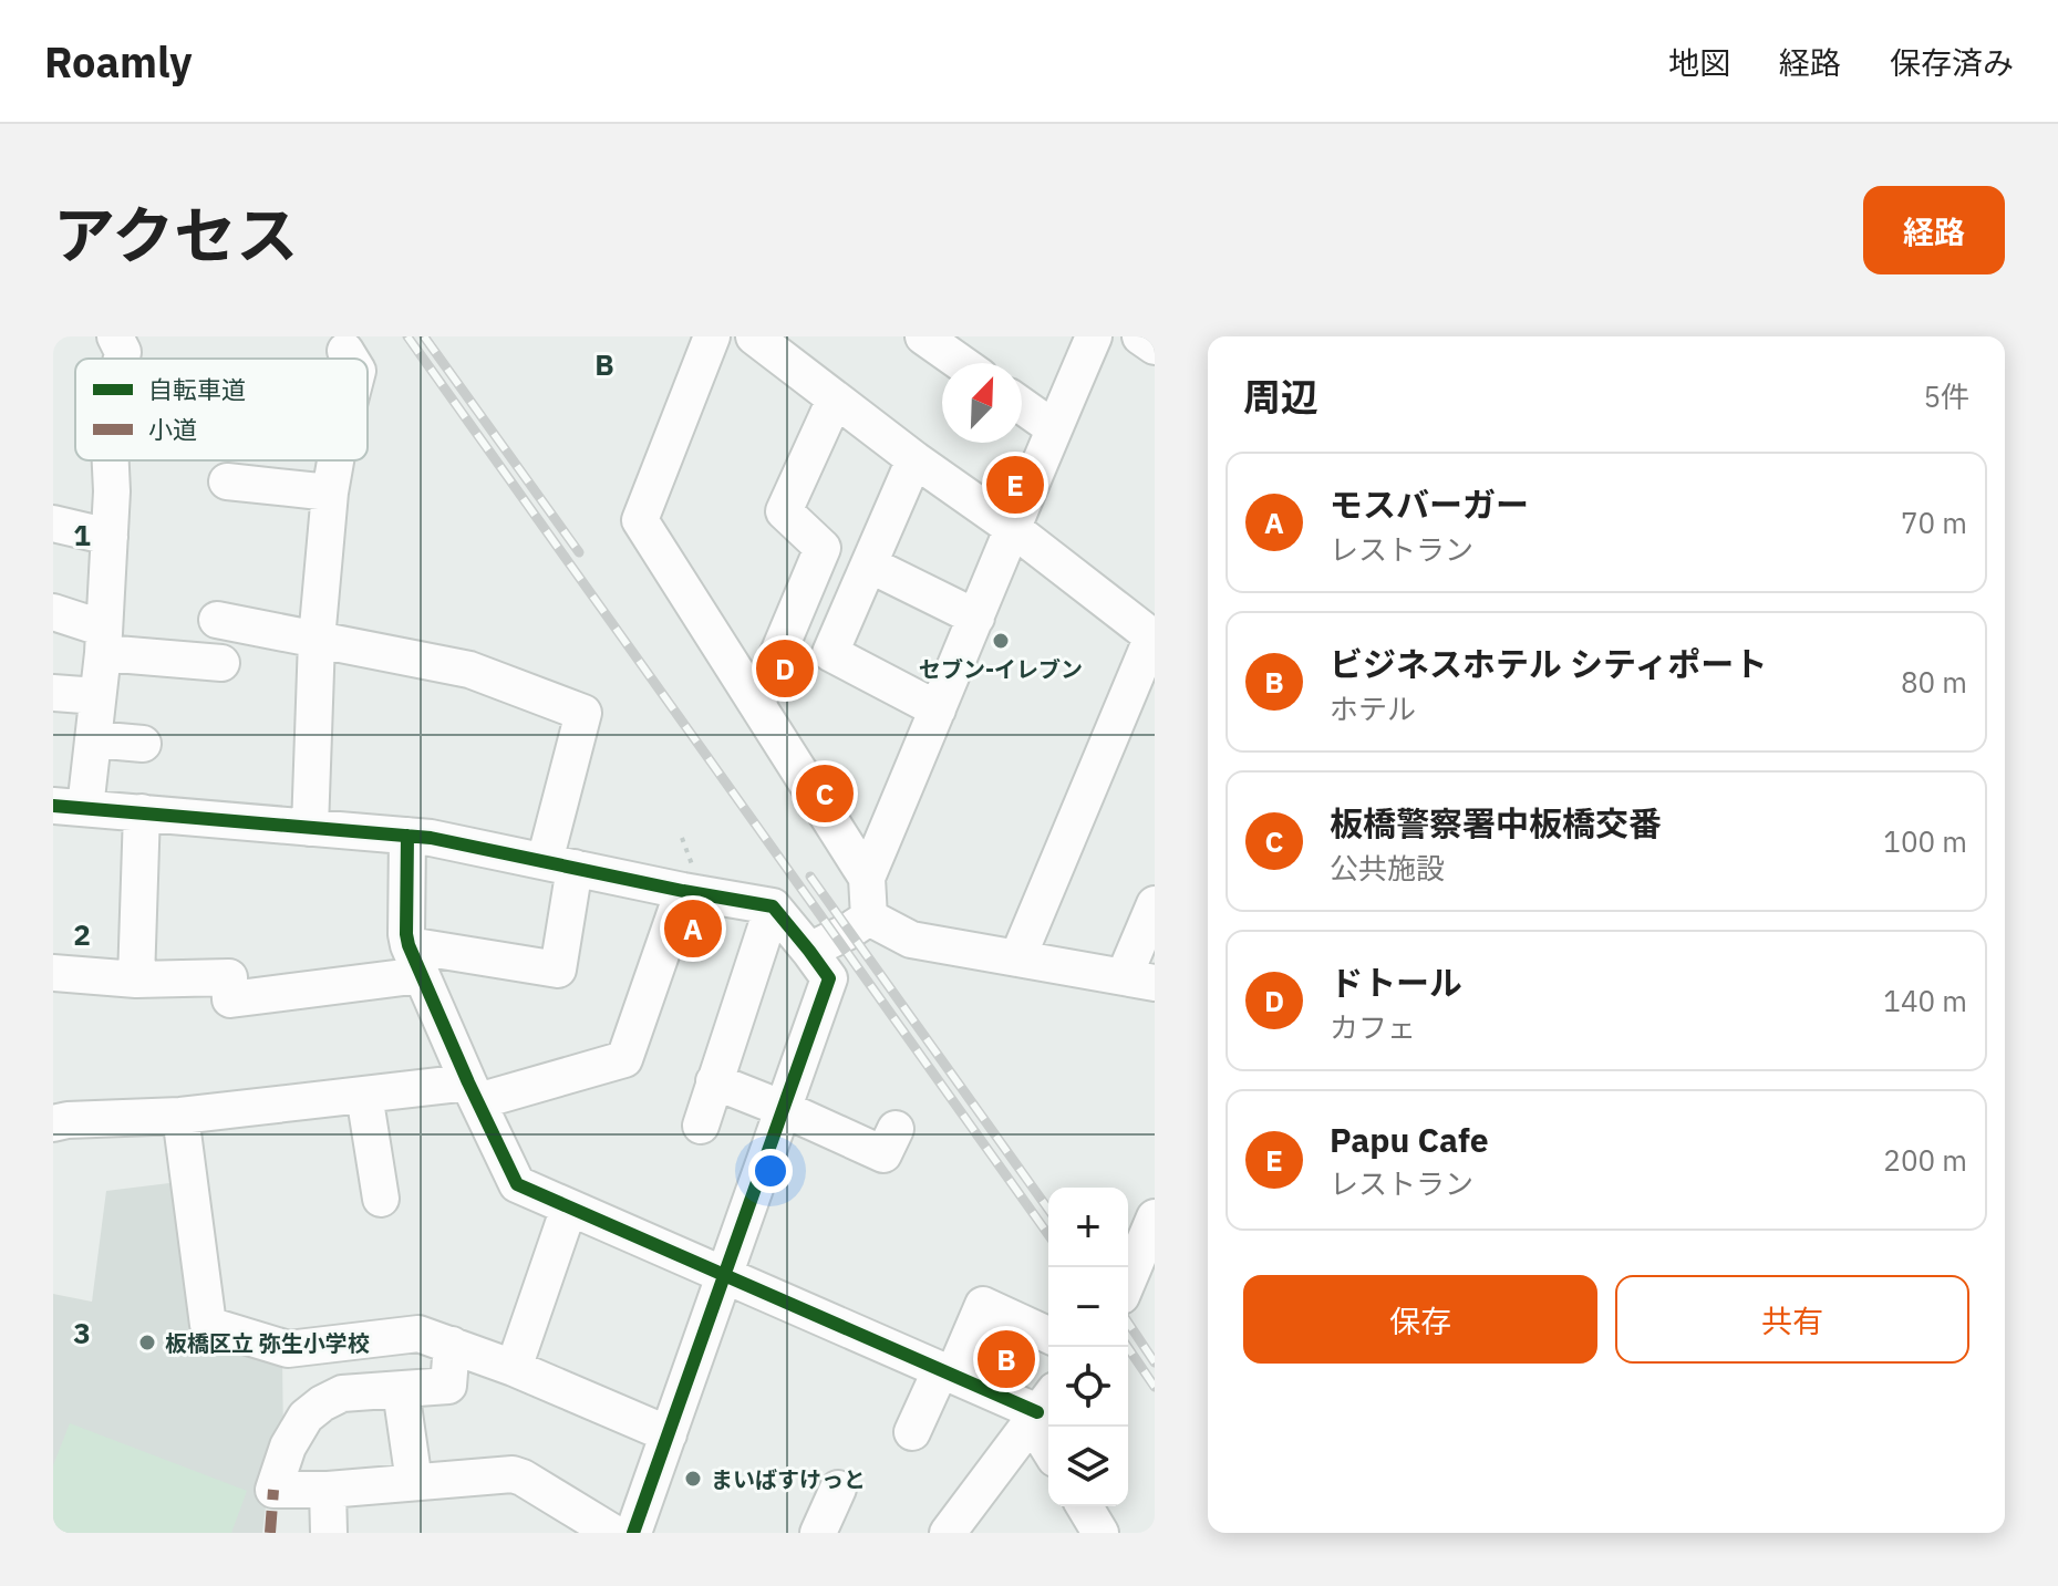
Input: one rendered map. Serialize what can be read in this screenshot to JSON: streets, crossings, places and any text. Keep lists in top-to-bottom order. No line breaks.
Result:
{"places":["セブン-イレブン","板橋区立 弥生小学校","まいばすけっと"],"legend":["自転車道","小道"],"north":"top right","page":{"header":"Roamly","nav":["地図","経路","保存済み"],"title":"アクセス","buttons":["経路",["保存","共有"]],"heading":["周辺","5件"],"pins":["E","D","C","A","B"],"list":[{"mark":"A","name":"モスバーガー","note":"レストラン","value":"70 m"},{"mark":"B","name":"ビジネスホテル シティポート","note":"ホテル","value":"80 m"},{"mark":"C","name":"板橋警察署中板橋交番","note":"公共施設","value":"100 m"},{"mark":"D","name":"ドトール","note":"カフェ","value":"140 m"},{"mark":"E","name":"Papu Cafe","note":"レストラン","value":"200 m"}],"map_buttons":["+","−"]},"grid":{"columns":["B"],"rows":["1","2","3"]}}
